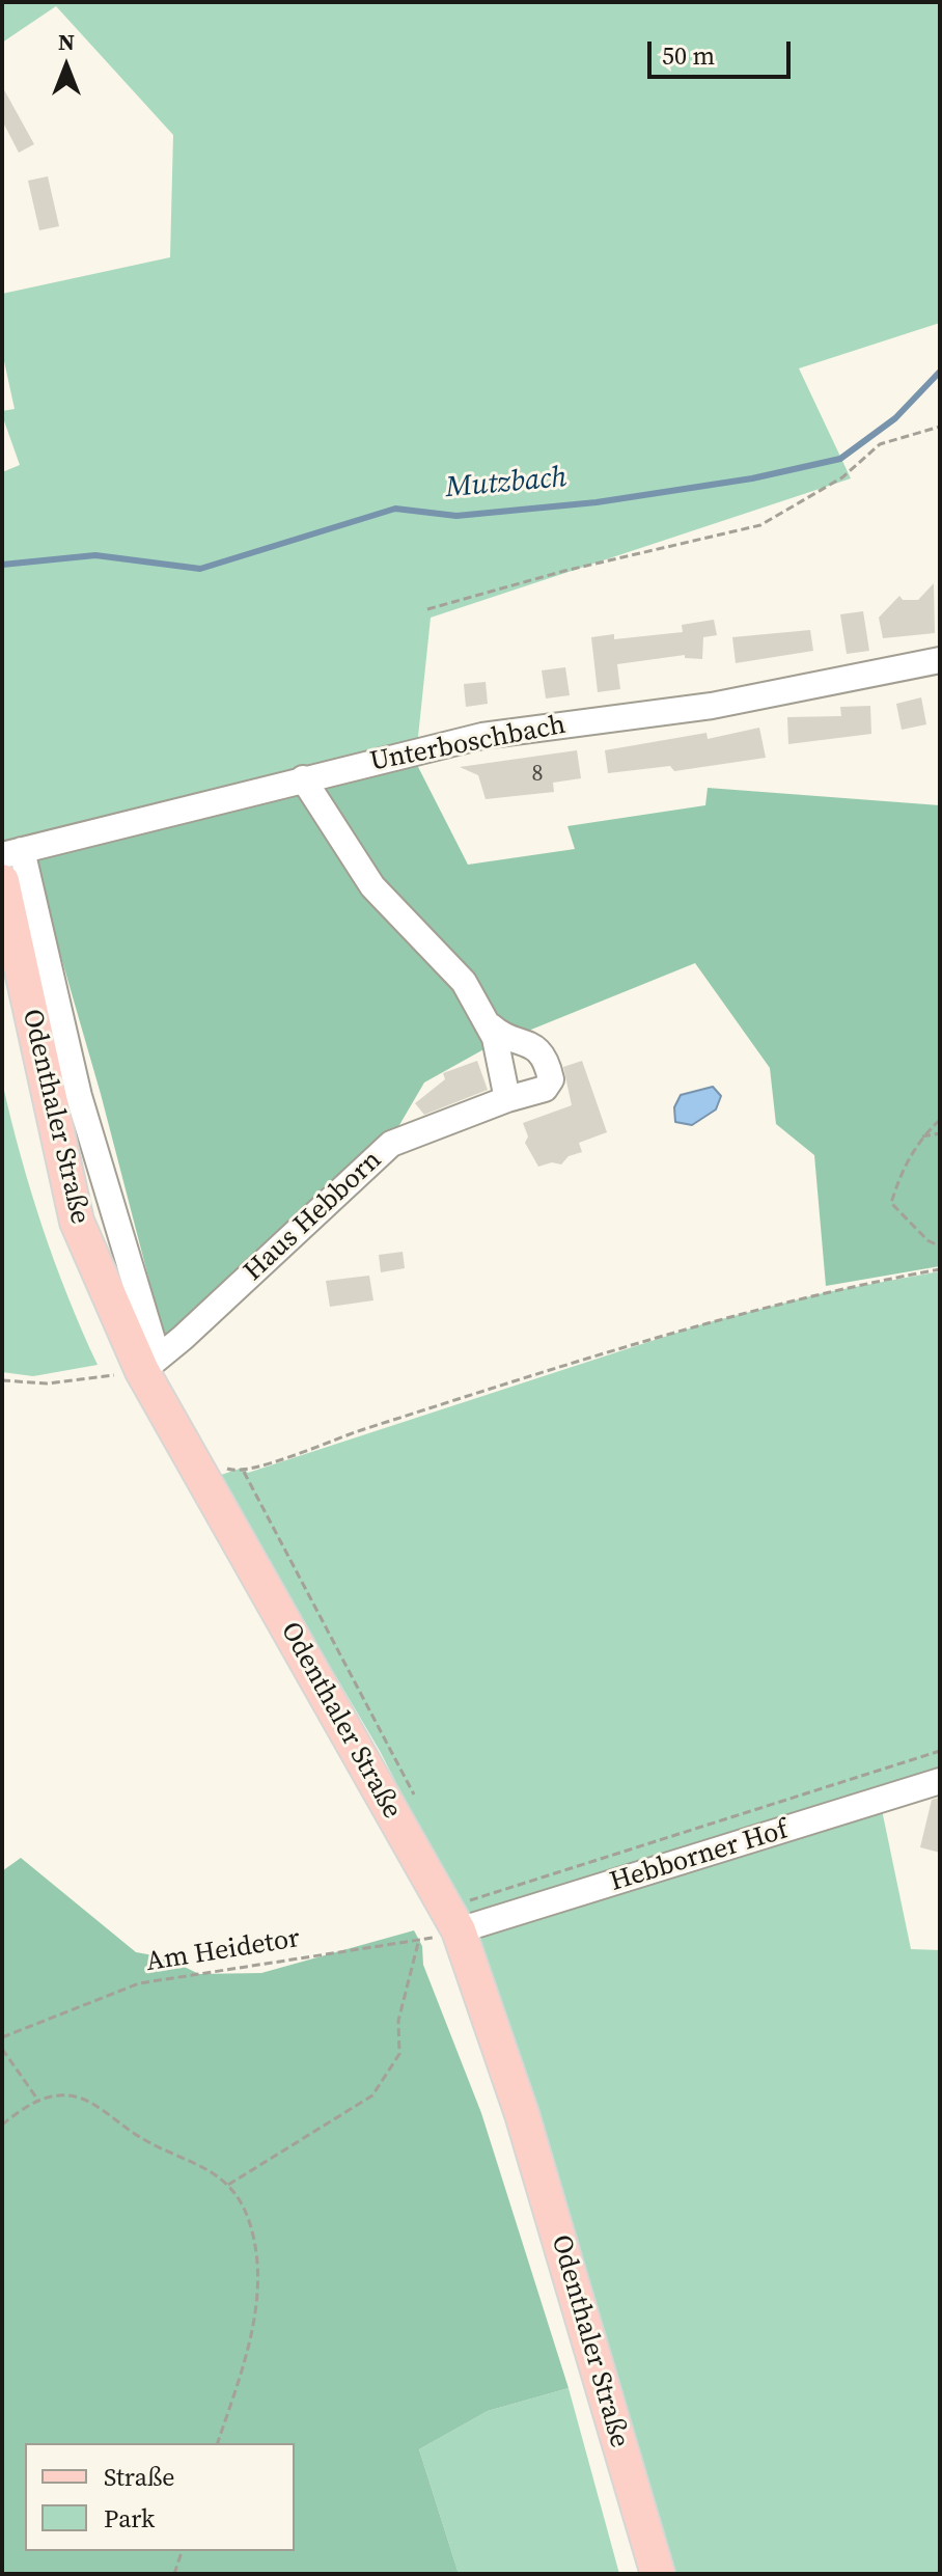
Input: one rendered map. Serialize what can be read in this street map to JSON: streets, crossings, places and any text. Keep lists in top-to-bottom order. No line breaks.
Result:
{"streets":{"main road":["Odenthaler Straße"],"street":["Unterboschbach","Haus Hebborn","Hebborner Hof"],"path":["Am Heidetor"]},"crossings":[["Odenthaler Straße","Haus Hebborn"],["Odenthaler Straße","Hebborner Hof"],["Odenthaler Straße","Am Heidetor"],["Hebborner Hof","Am Heidetor"]],"water":["Mutzbach"],"house_numbers":["8"],"legend":["Straße","Park"],"scale_bar":"50 m","north":"top"}
